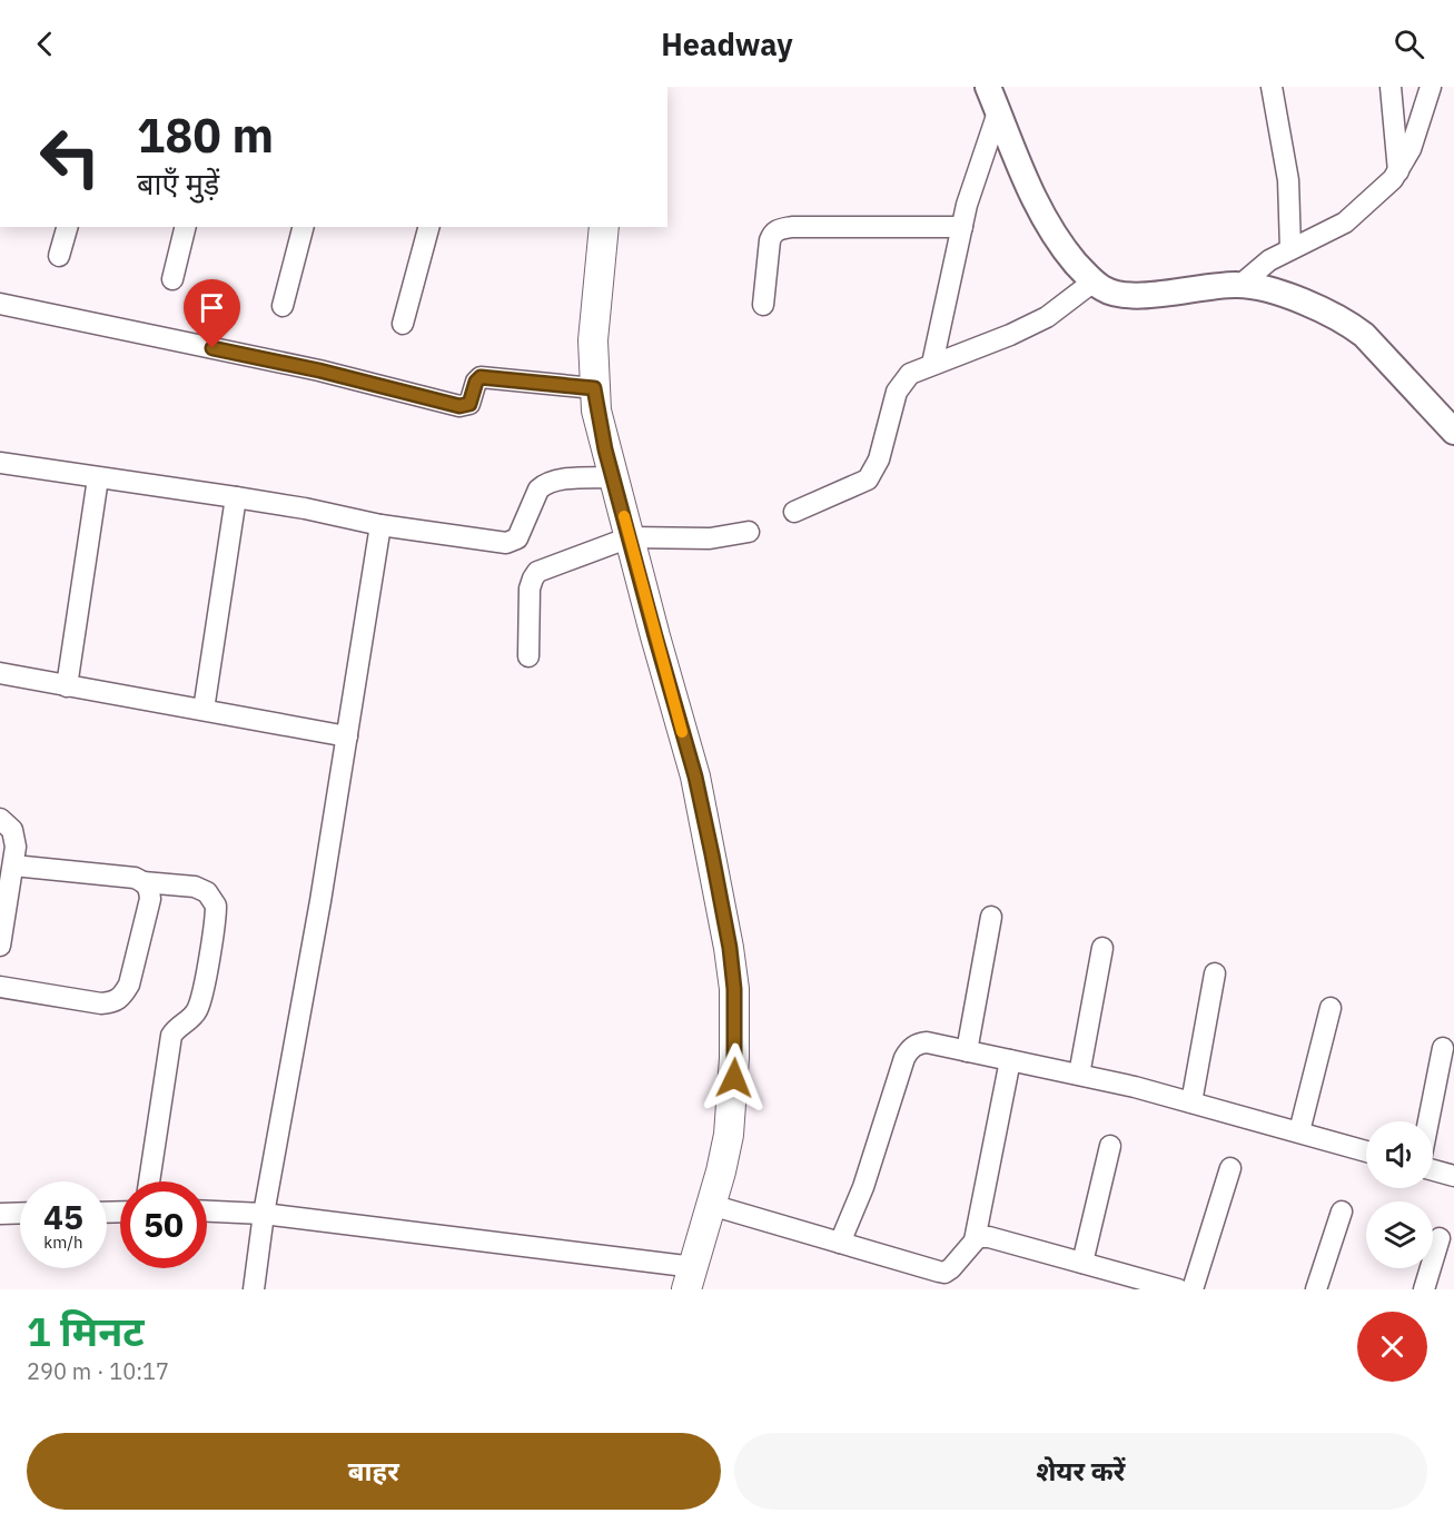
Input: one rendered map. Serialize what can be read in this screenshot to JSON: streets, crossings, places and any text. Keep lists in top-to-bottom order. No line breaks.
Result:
{"page":{"header":"Headway","turn":["180 m","बाएँ मुड़ें"],"speed":"45 km/h","limit":"50","heading":["1 मिनट","290 m · 10:17"],"buttons":["बाहर","शेयर करें"]}}
